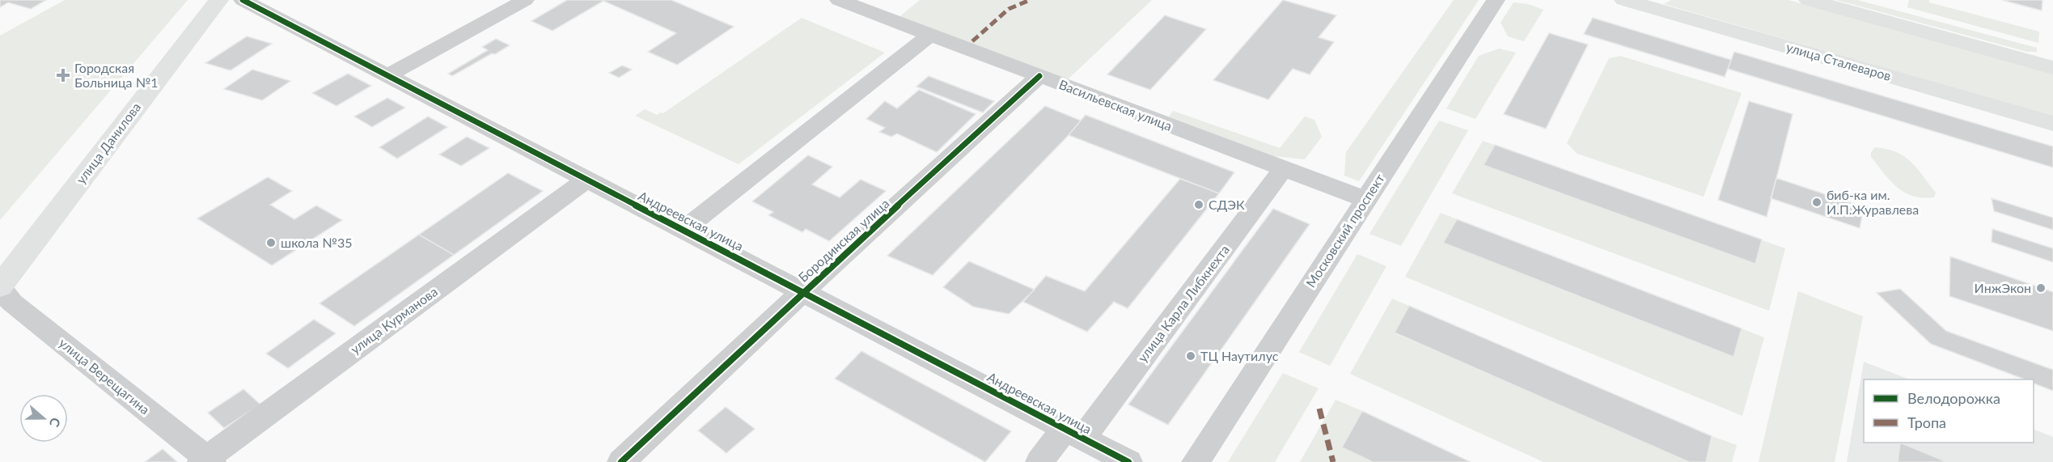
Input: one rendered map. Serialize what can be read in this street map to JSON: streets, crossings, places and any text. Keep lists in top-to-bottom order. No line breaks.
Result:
{"streets":{"main road":["улица Сталеваров","улица Данилова"],"street":["Васильевская улица","Андреевская улица","Московский проспект","Бородинская улица","улица Карла Либкнехта","улица Курманова","улица Верещагина"]},"crossings":[["Васильевская улица","Московский проспект"],["Васильевская улица","Бородинская улица"],["Васильевская улица","улица Карла Либкнехта"],["улица Данилова","улица Верещагина"],["Андреевская улица","Бородинская улица"],["Андреевская улица","улица Карла Либкнехта"],["Андреевская улица","улица Курманова"],["улица Курманова","улица Верещагина"]],"places":{"health":["Городская Больница №1"],"other":["биб-ка им. И.П.Журавлева","СДЭК","школа №35","ИнжЭкон","ТЦ Наутилус"]},"legend":["Велодорожка","Тропа"],"north":"right"}
